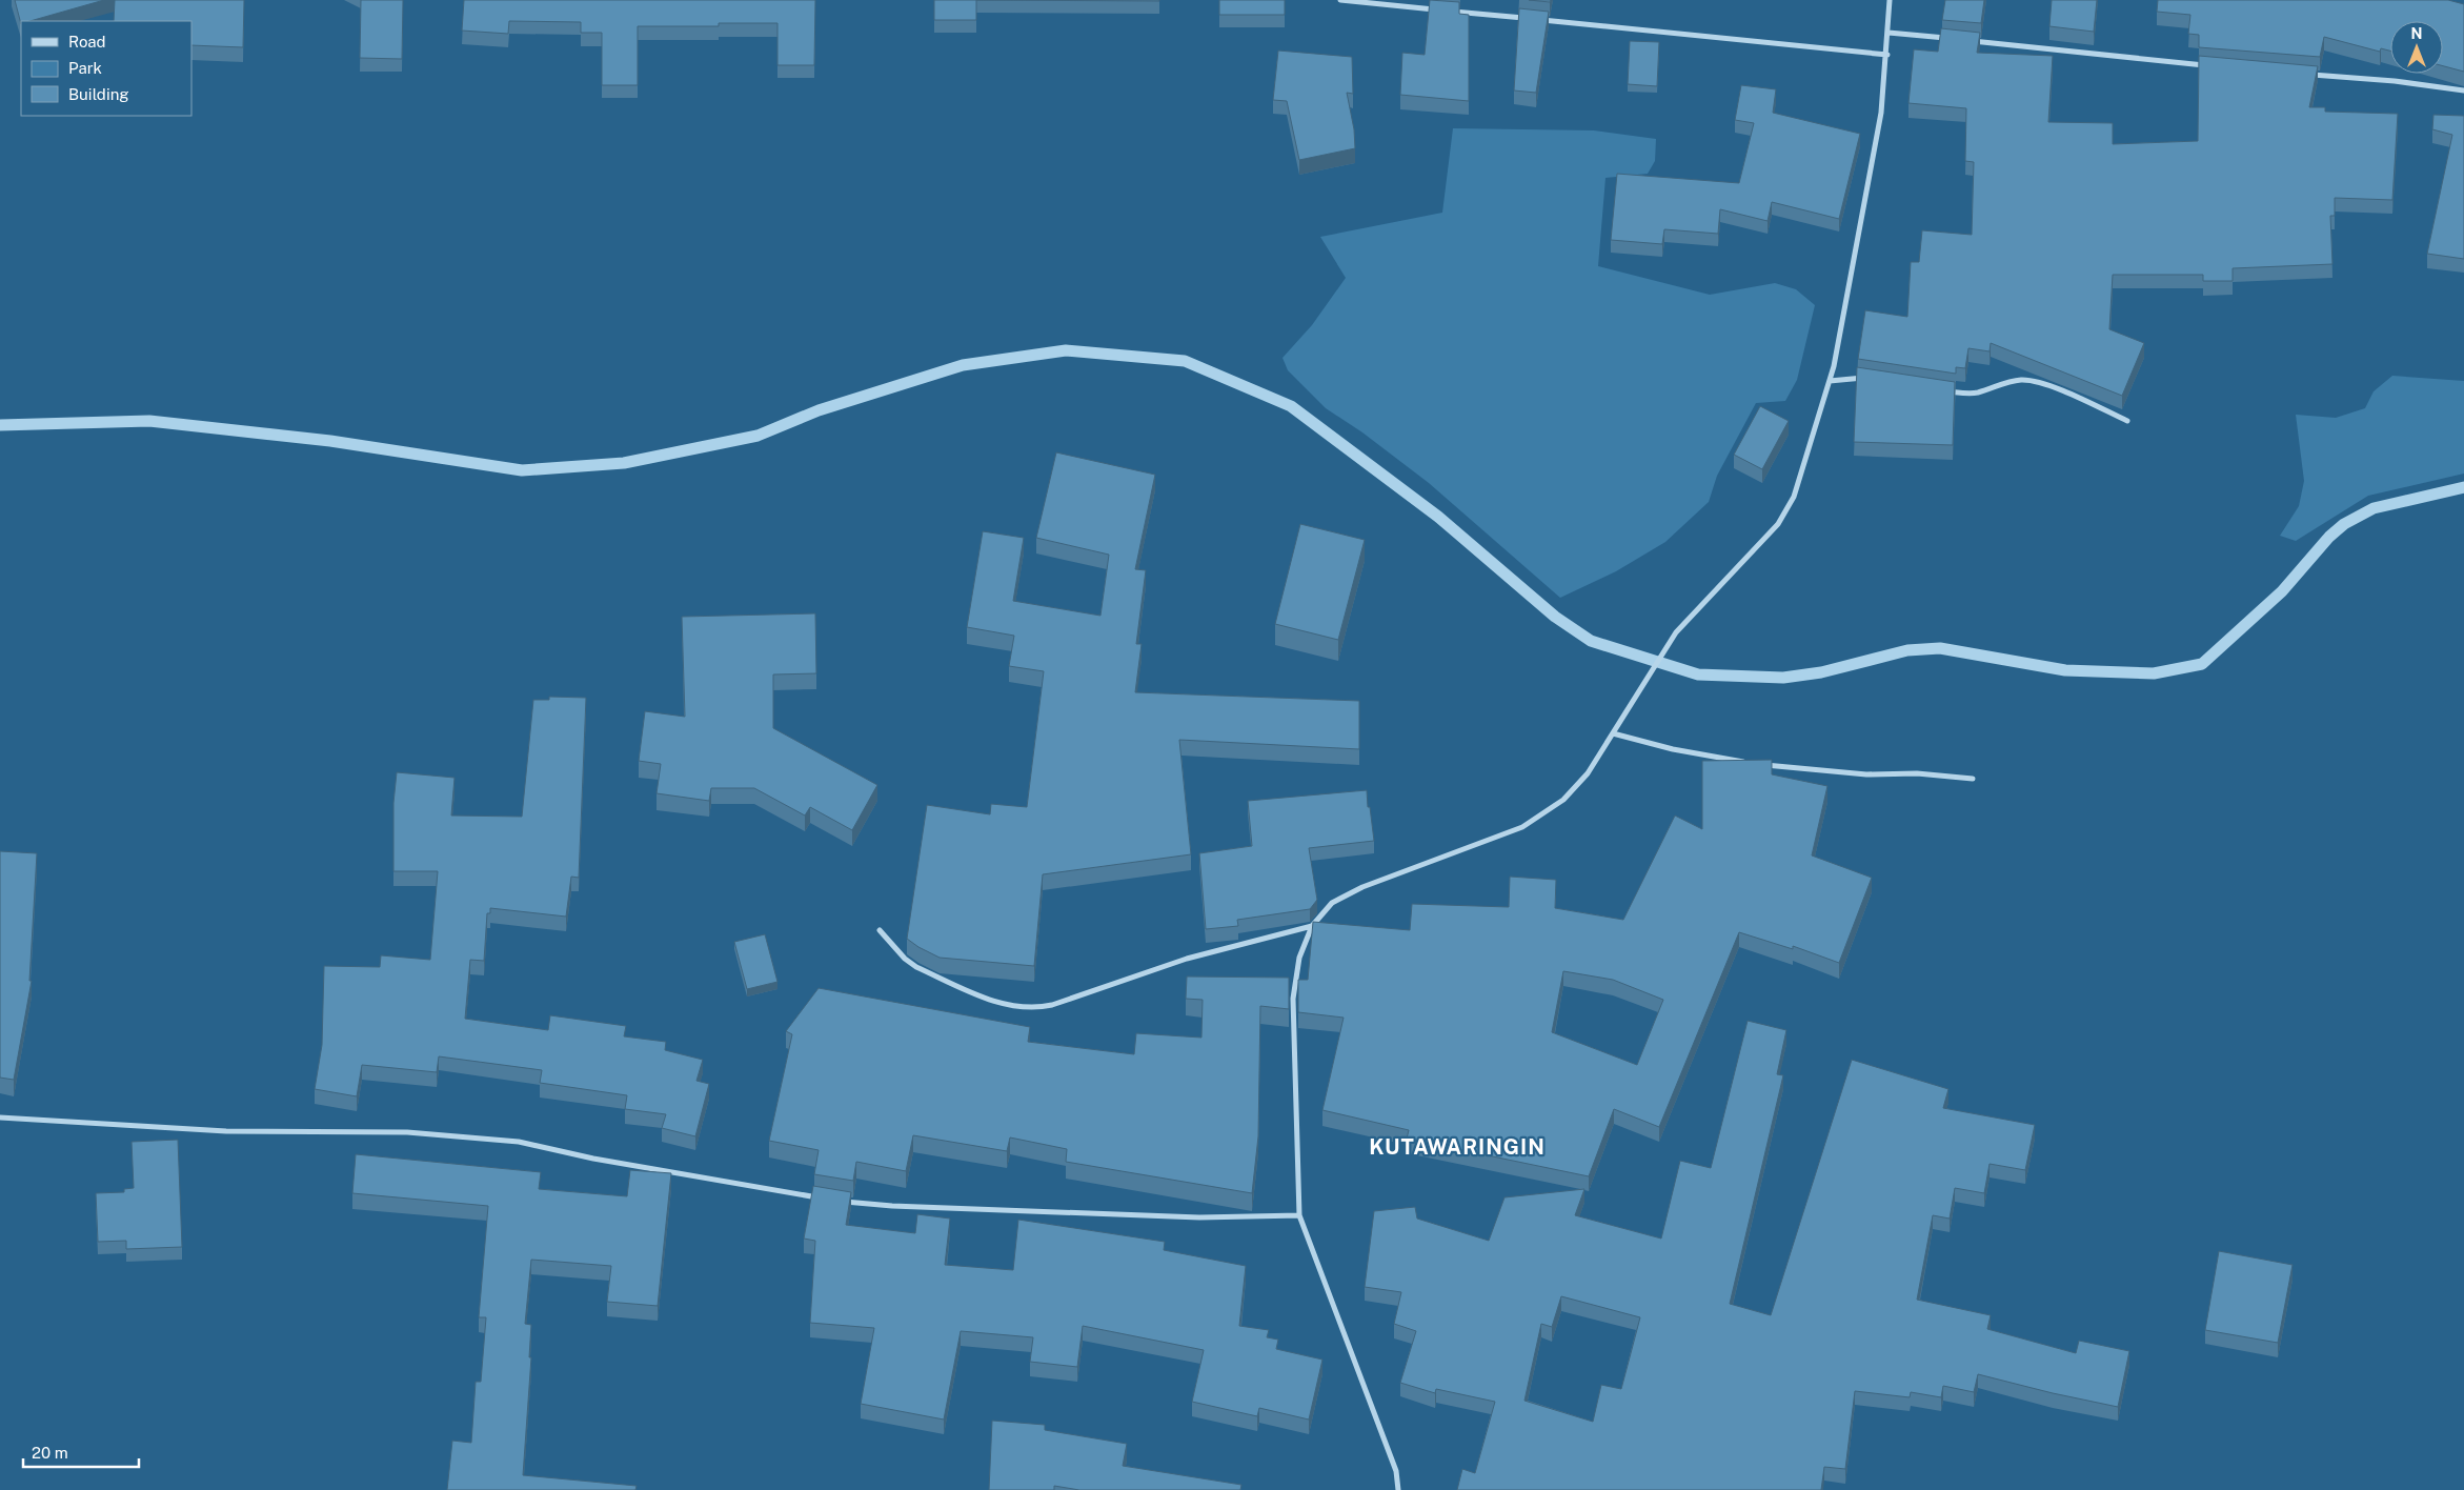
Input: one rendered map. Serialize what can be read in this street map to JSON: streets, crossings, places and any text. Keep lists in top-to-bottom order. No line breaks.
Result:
{"districts":["KUTAWARINGIN"],"legend":["Road","Park","Building"],"scale_bar":"20 m","north":"top"}
